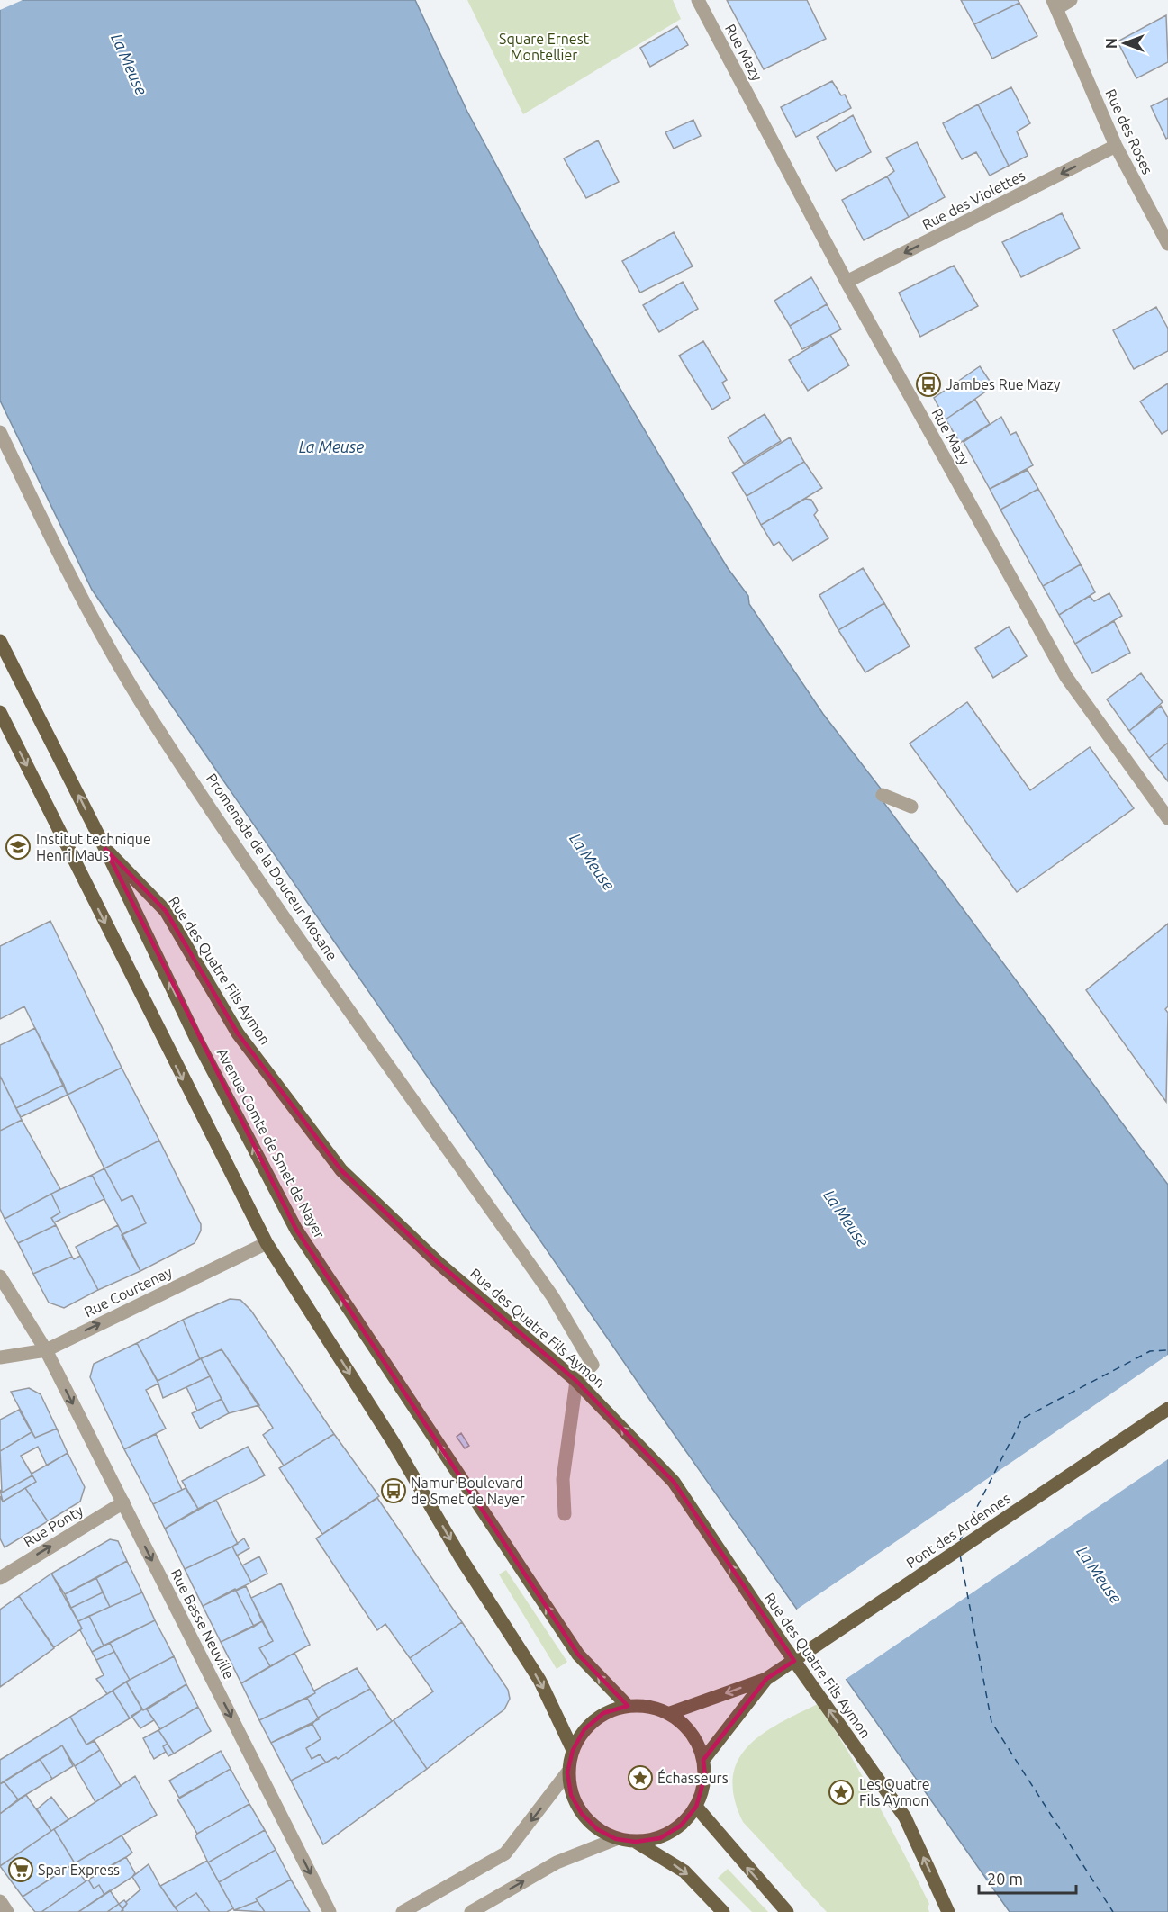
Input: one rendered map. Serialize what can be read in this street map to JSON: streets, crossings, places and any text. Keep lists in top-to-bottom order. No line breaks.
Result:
{"streets":{"main road":["Rue des Quatre Fils Aymon","Avenue Comte de Smet de Nayer","Pont des Ardennes"],"street":["Rue Mazy","Rue des Roses","Rue des Violettes","Promenade de la Douceur Mosane","Rue Courtenay","Rue Ponty","Rue Basse Neuville"]},"crossings":[["Rue Mazy","Rue des Violettes"],["Rue des Roses","Rue des Violettes"],["Promenade de la Douceur Mosane","Rue des Quatre Fils Aymon"],["Rue des Quatre Fils Aymon","Avenue Comte de Smet de Nayer"],["Rue Courtenay","Rue Basse Neuville"],["Rue Ponty","Rue Basse Neuville"]],"one_way":["Rue des Violettes","Rue des Quatre Fils Aymon","Rue Courtenay","Rue Ponty","Rue Basse Neuville"],"water":["La Meuse"],"parks":["Square Ernest Montellier"],"places":{"bus stop":["Jambes Rue Mazy","Namur Boulevard de Smet de Nayer"],"school or university":["Institut technique Henri Maus"],"place":["Échasseurs","Les Quatre Fils Aymon"],"supermarket":["Spar Express"]},"scale_bar":"20 m","north":"left"}
